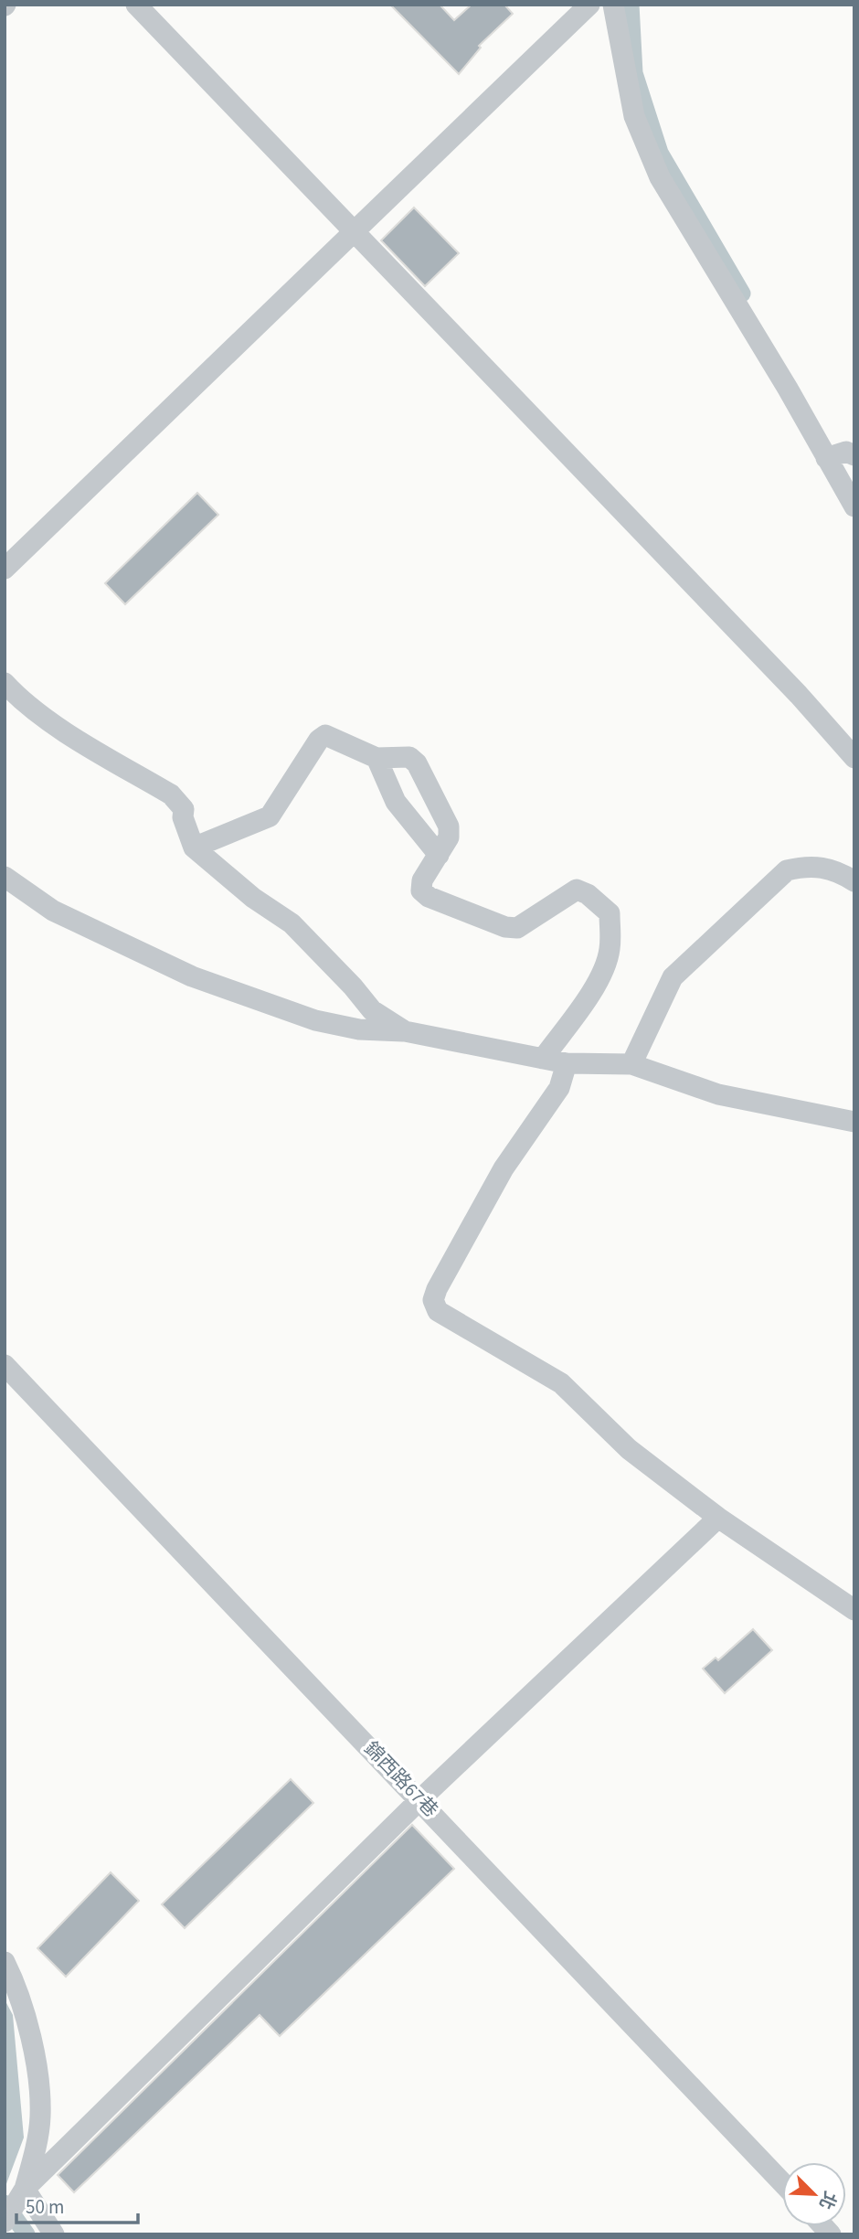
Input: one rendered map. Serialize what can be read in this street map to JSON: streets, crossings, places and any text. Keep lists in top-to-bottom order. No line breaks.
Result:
{"streets":{"street":["錦西路67巷"]},"scale_bar":"50 m","north":"bottom right"}
